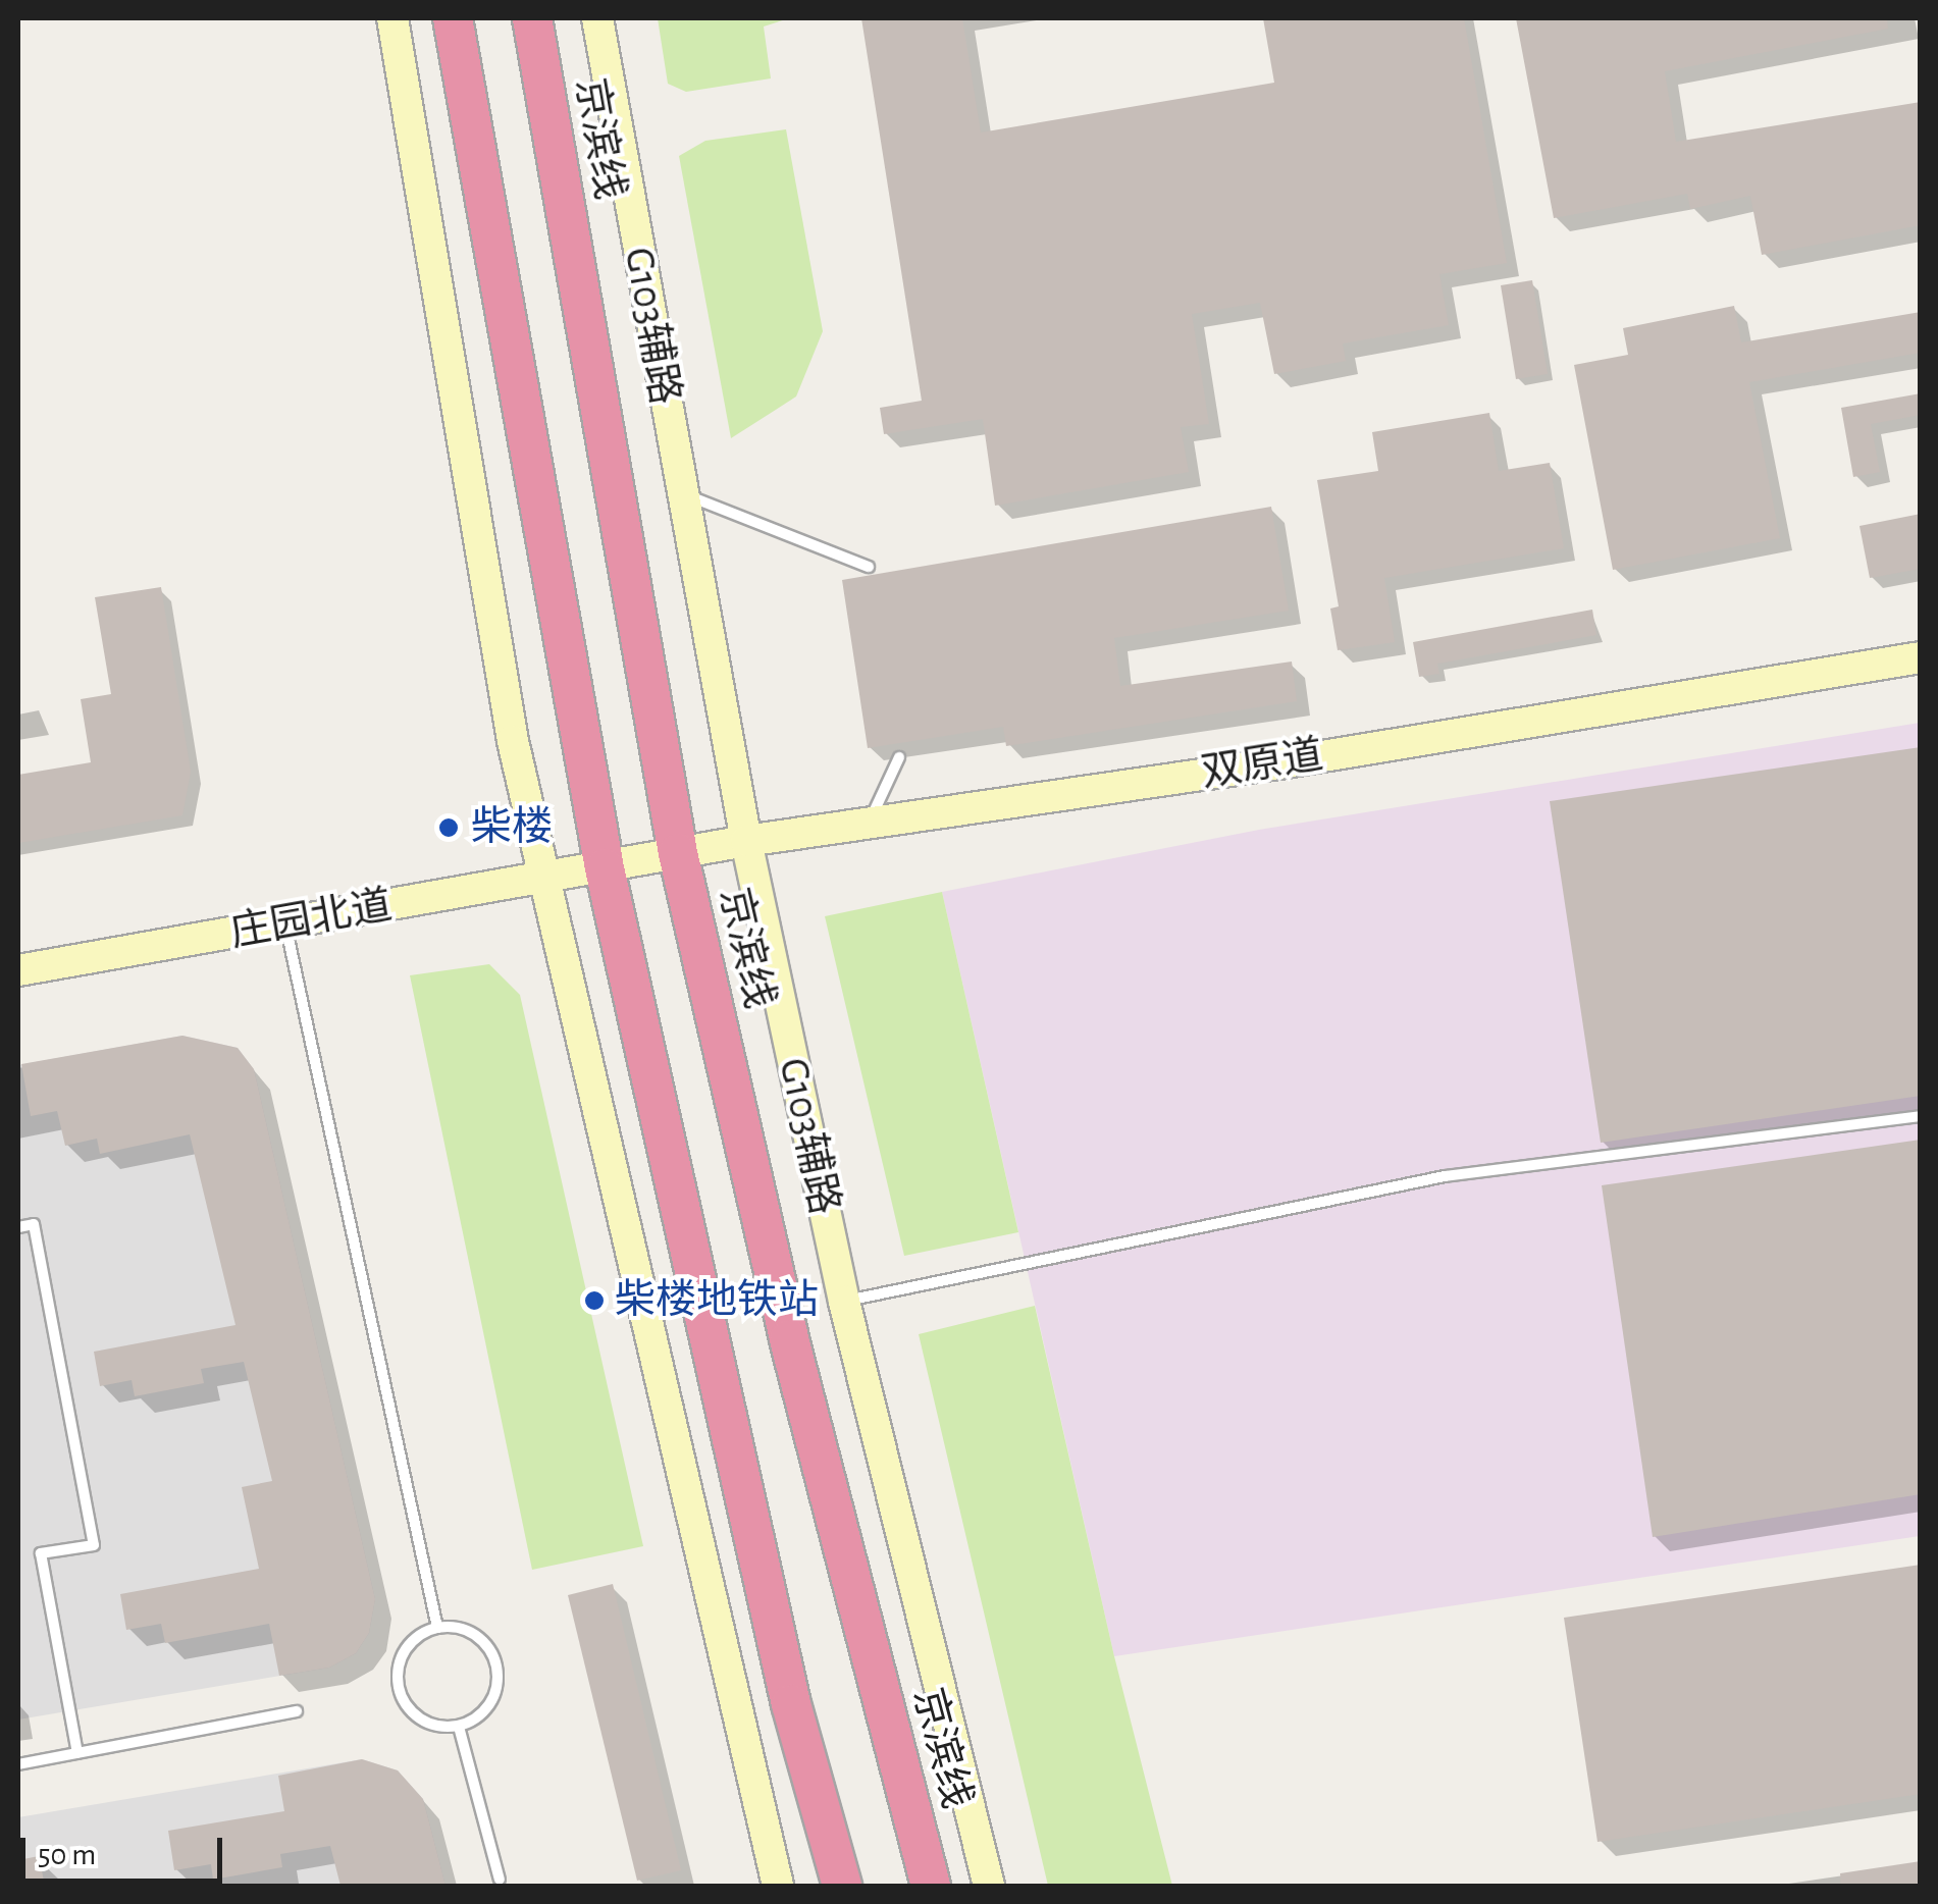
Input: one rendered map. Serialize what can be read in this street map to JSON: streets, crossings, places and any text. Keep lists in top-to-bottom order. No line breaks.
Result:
{"streets":{"highway":["京滨线"],"street":["G103辅路","双原道","庄园北道"]},"crossings":[["京滨线","双原道"],["G103辅路","双原道"],["双原道","庄园北道"]],"places":["柴楼","柴楼地铁站"],"scale_bar":"50 m"}
